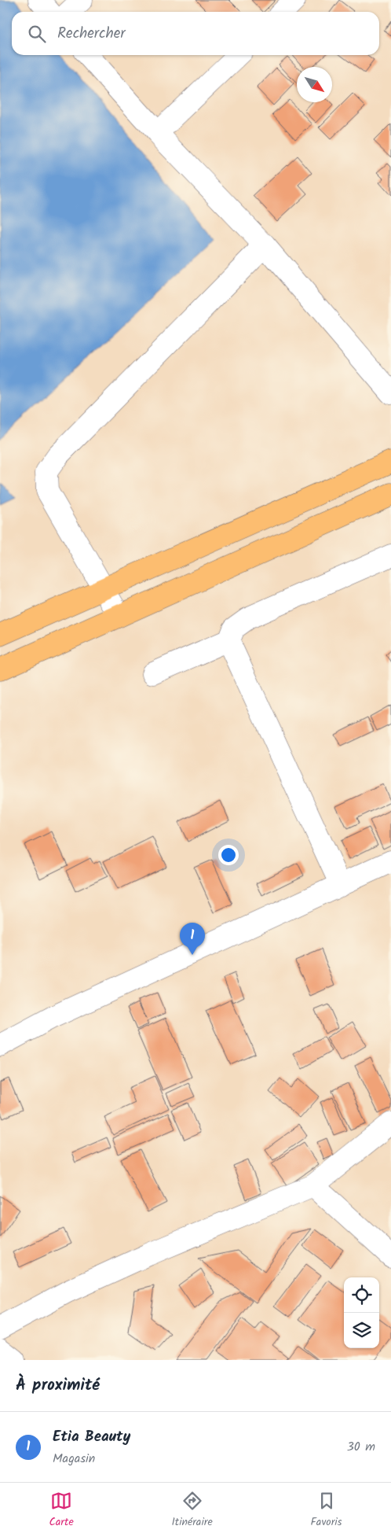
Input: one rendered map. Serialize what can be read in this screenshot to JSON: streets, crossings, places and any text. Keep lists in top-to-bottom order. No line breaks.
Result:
{"north":"bottom right","page":{"search":"Rechercher","pins":"1","heading":"À proximité","list":[{"mark":"1","name":"Etia Beauty","note":"Magasin","value":"30 m"}],"nav":["Carte","Itinéraire","Favoris"]}}
